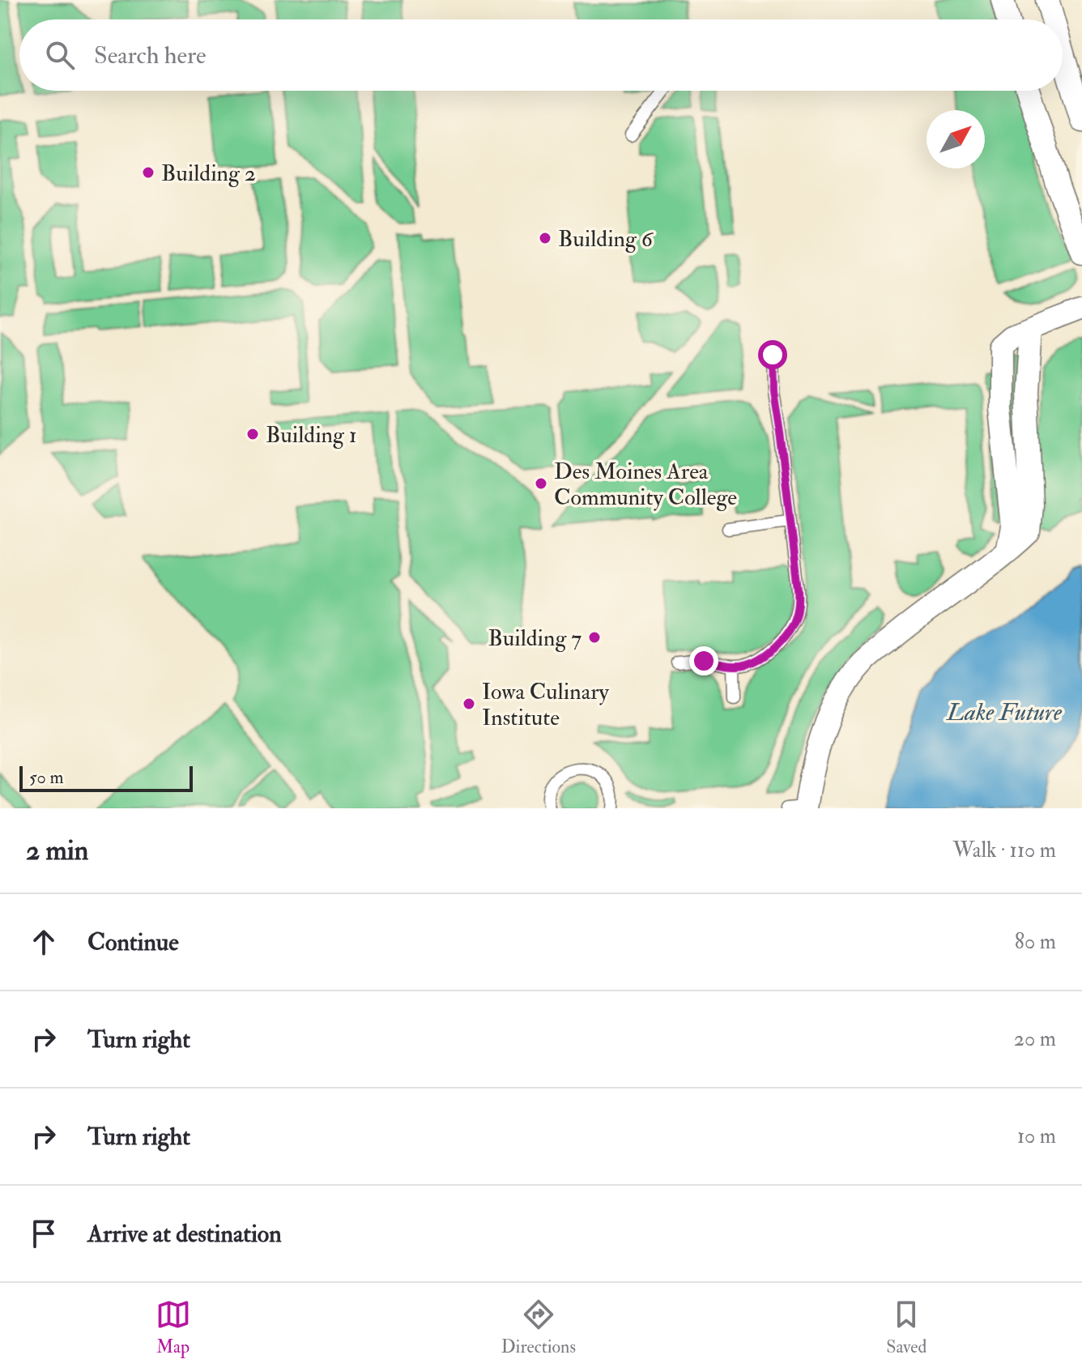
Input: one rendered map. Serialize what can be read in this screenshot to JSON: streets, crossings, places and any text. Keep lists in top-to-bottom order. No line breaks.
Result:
{"water":["Lake Future"],"places":["Building 2","Building 6","Building 1","Des Moines Area Community College","Building 7","Iowa Culinary Institute"],"scale_bar":"50 m","north":"top right","page":{"search":"Search here","scale":"50 m","heading":["2 min","Walk · 110 m"],"list":[["Continue","80 m"],["Turn right","20 m"],["Turn right","10 m"],"Arrive at destination"],"nav":["Map","Directions","Saved"]}}
